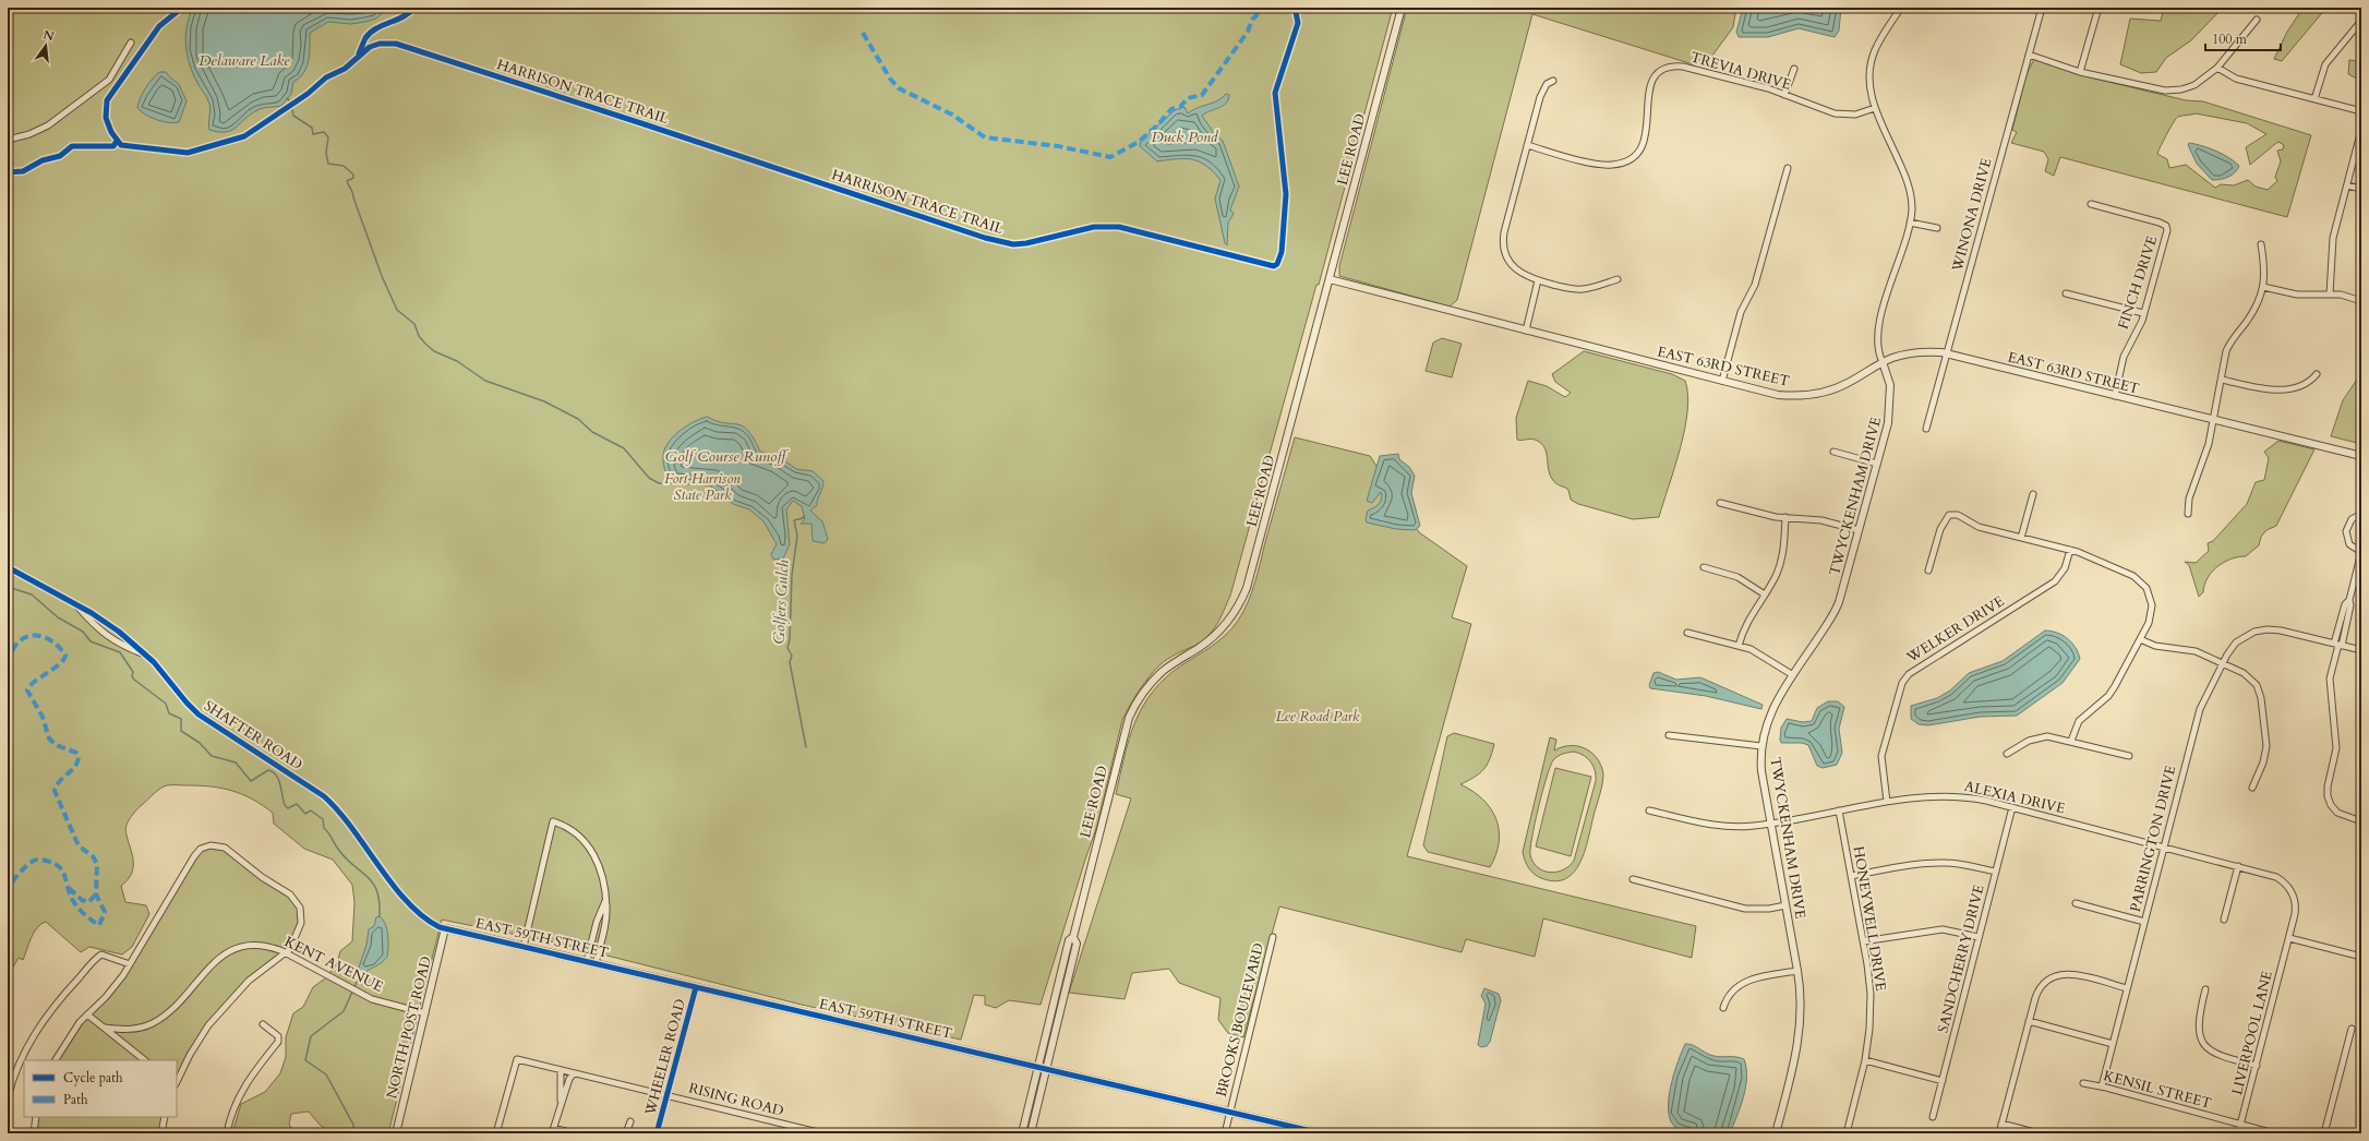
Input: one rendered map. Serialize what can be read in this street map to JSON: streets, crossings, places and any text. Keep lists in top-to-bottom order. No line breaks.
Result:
{"streets":{"street":["TREVIA DRIVE","LEE ROAD","WINONA DRIVE","FINCH DRIVE","EAST 63RD STREET","TWYCKENHAM DRIVE","WELKER DRIVE","SHAFTER ROAD","ALEXIA DRIVE","PARRINGTON DRIVE","HONEYWELL DRIVE","EAST 59TH STREET","SANDCHERRY DRIVE","KENT AVENUE","BROOKS BOULEVARD","NORTH POST ROAD","LIVERPOOL LANE","WHEELER ROAD","KENSIL STREET","RISING ROAD"],"cycle path":["HARRISON TRACE TRAIL"]},"crossings":[["LEE ROAD","EAST 63RD STREET"],["LEE ROAD","EAST 59TH STREET"],["WINONA DRIVE","EAST 63RD STREET"],["FINCH DRIVE","EAST 63RD STREET"],["EAST 63RD STREET","TWYCKENHAM DRIVE"],["TWYCKENHAM DRIVE","ALEXIA DRIVE"],["WELKER DRIVE","ALEXIA DRIVE"],["SHAFTER ROAD","EAST 59TH STREET"],["SHAFTER ROAD","NORTH POST ROAD"],["ALEXIA DRIVE","PARRINGTON DRIVE"],["ALEXIA DRIVE","HONEYWELL DRIVE"],["ALEXIA DRIVE","SANDCHERRY DRIVE"],["ALEXIA DRIVE","LIVERPOOL LANE"],["PARRINGTON DRIVE","KENSIL STREET"],["EAST 59TH STREET","BROOKS BOULEVARD"],["EAST 59TH STREET","NORTH POST ROAD"],["EAST 59TH STREET","WHEELER ROAD"],["KENT AVENUE","NORTH POST ROAD"],["LIVERPOOL LANE","KENSIL STREET"],["WHEELER ROAD","RISING ROAD"]],"water":["Delaware Lake","Duck Pond","Golf Course Runoff","Golfers Gulch"],"parks":["Fort Harrison State Park","Lee Road Park"],"legend":["Cycle path","Path"],"scale_bar":"100 m","north":"top"}
